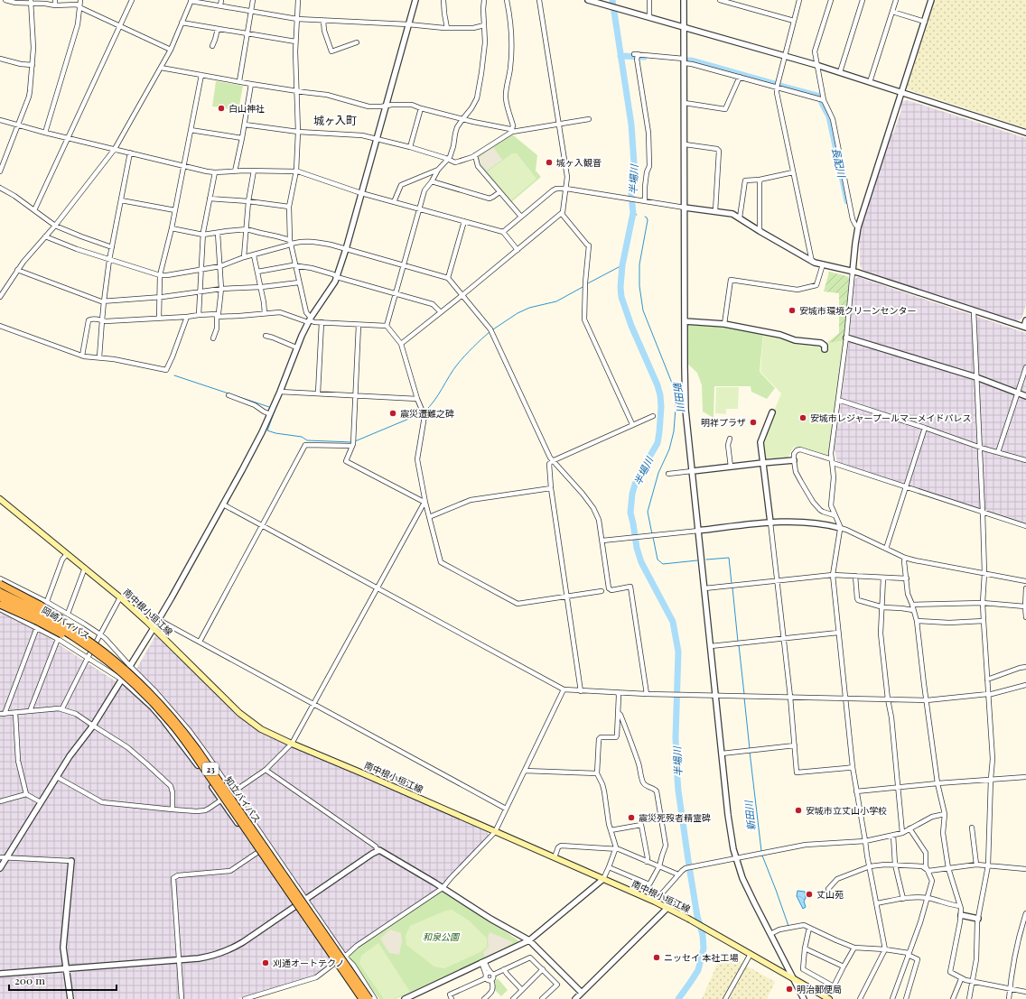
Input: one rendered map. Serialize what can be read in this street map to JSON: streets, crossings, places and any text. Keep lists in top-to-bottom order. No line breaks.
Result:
{"streets":{"highway":["岡崎バイパス","23","知立バイパス"],"main road":["南中根小垣江線"]},"crossings":[["岡崎バイパス","23"],["岡崎バイパス","知立バイパス"],["23","知立バイパス"]],"districts":["城ヶ入町"],"water":["長配川","半場川","新田川"],"parks":["和泉公園"],"places":["白山神社","城ヶ入観音","安城市環境クリーンセンター","震災遭難之碑","安城市レジャープールマーメイドパレス","明祥プラザ","安城市立丈山小学校","震災死歿者精霊碑","丈山苑","ニッセイ 本社工場","刈通オートテクノ","明治郵便局"],"scale_bar":"200 m"}
